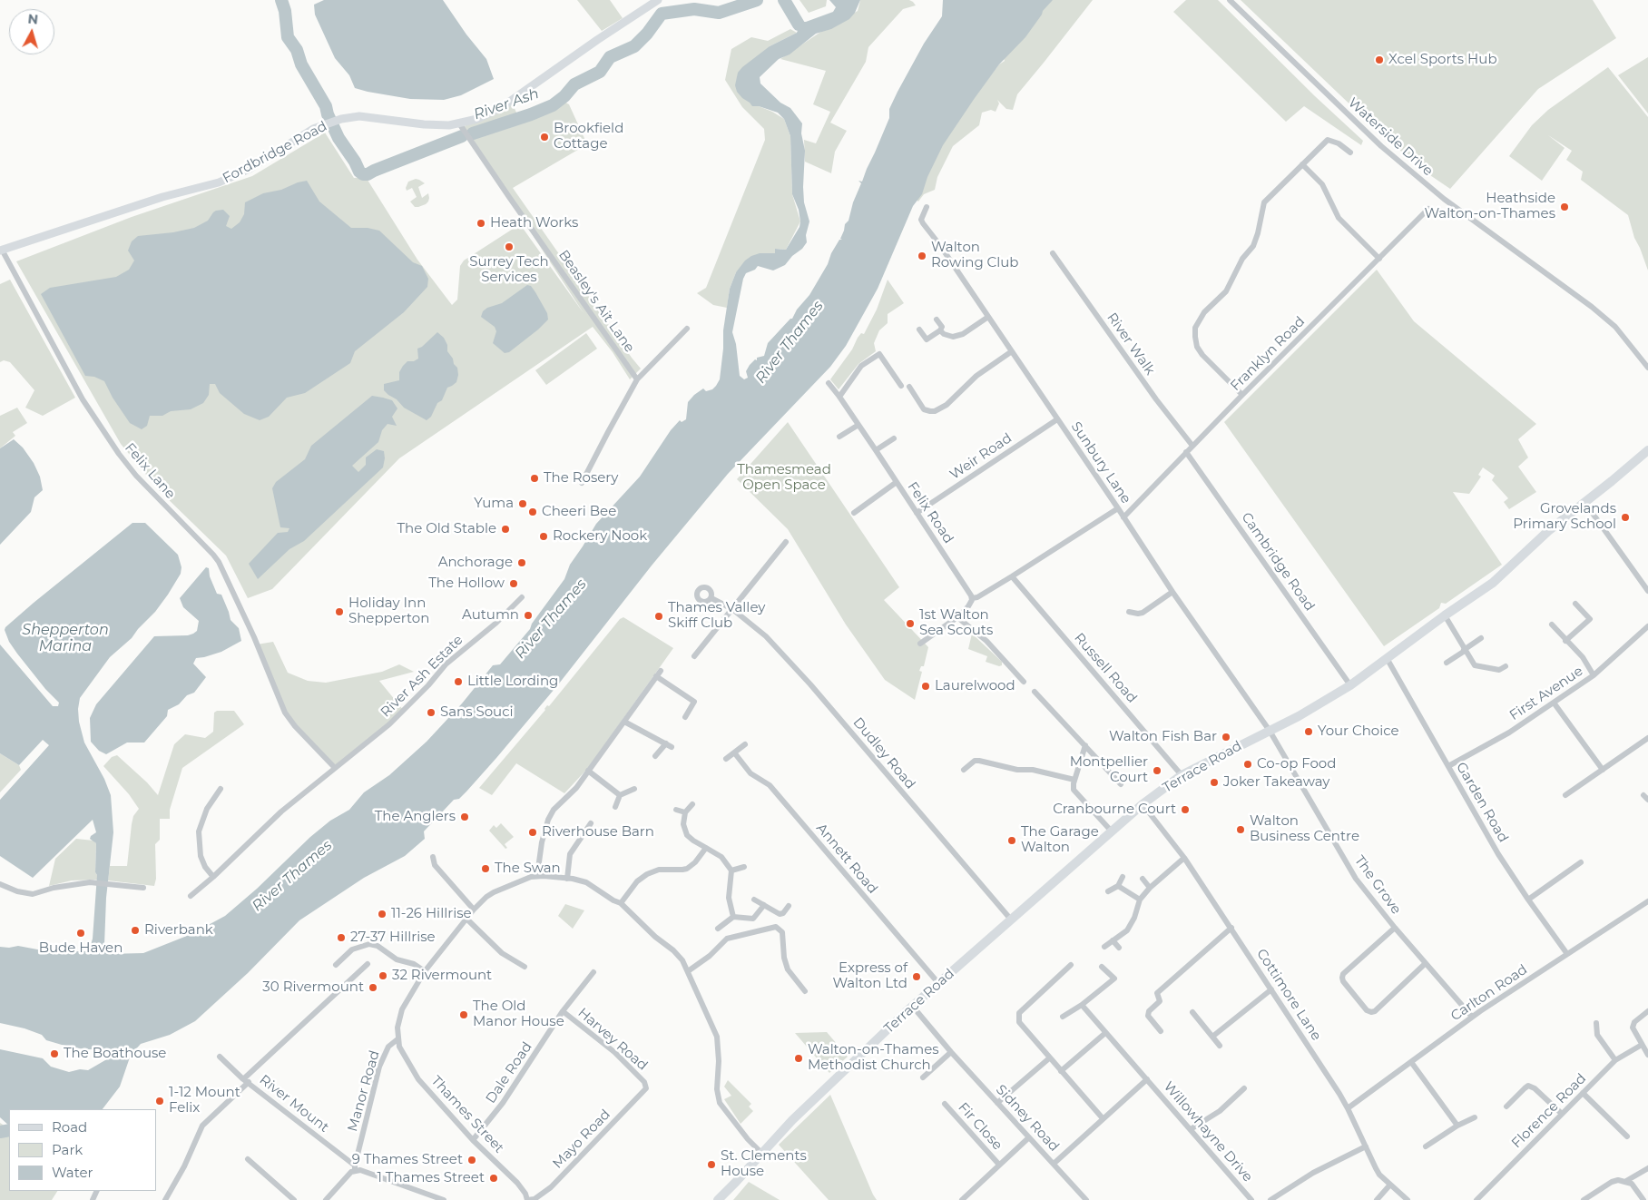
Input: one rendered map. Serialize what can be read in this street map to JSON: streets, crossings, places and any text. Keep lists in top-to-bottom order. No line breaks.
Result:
{"streets":{"main road":["Terrace Road"],"street":["Waterside Drive","Fordbridge Road","Beasley's Ait Lane","River Walk","Franklyn Road","Weir Road","Sunbury Lane","Felix Lane","Felix Road","Cambridge Road","Russell Road","River Ash Estate","First Avenue","Dudley Road","Garden Road","Annett Road","The Grove","Carlton Road","Cottimore Lane","Harvey Road","Dale Road","Manor Road","River Mount","Florence Road","Thames Street","Sidney Road","Fir Close","Willowhayne Drive","Mayo Road"]},"crossings":[["Fordbridge Road","Beasley's Ait Lane"],["Fordbridge Road","Felix Lane"],["River Walk","Franklyn Road"],["Franklyn Road","Sunbury Lane"],["Franklyn Road","Cambridge Road"],["Weir Road","Sunbury Lane"],["Weir Road","Felix Road"],["Sunbury Lane","Terrace Road"],["Sunbury Lane","The Grove"],["Felix Lane","River Ash Estate"],["Cambridge Road","Terrace Road"],["Russell Road","Terrace Road"],["First Avenue","Garden Road"],["Dudley Road","Terrace Road"],["Terrace Road","Garden Road"],["Terrace Road","Annett Road"],["Terrace Road","The Grove"],["Terrace Road","Cottimore Lane"],["Terrace Road","Manor Road"],["Terrace Road","Sidney Road"],["Garden Road","Carlton Road"],["The Grove","Carlton Road"],["Carlton Road","Cottimore Lane"],["Harvey Road","Dale Road"],["Harvey Road","Mayo Road"],["Dale Road","Thames Street"],["Manor Road","River Mount"],["Manor Road","Thames Street"],["Thames Street","Mayo Road"]],"water":["River Ash","River Thames","Shepperton Marina"],"parks":["Thamesmead Open Space"],"places":["Xcel Sports Hub","Brookfield Cottage","Heathside Walton-on-Thames","Heath Works","Surrey Tech Services","Walton Rowing Club","The Rosery","Yuma","Cheeri Bee","Grovelands Primary School","The Old Stable","Rockery Nook","Anchorage","The Hollow","Holiday Inn Shepperton","Autumn","Thames Valley Skiff Club","1st Walton Sea Scouts","Little Lording","Laurelwood","Sans Souci","Your Choice","Walton Fish Bar","Co-op Food","Montpellier Court","Joker Takeaway","Cranbourne Court","The Anglers","Walton Business Centre","Riverhouse Barn","The Garage Walton","The Swan","11-26 Hillrise","Riverbank","Bude Haven","27-37 Hillrise","32 Rivermount","Express of Walton Ltd","30 Rivermount","The Old Manor House","The Boathouse","Walton-on-Thames Methodist Church","1-12 Mount Felix","9 Thames Street","St. Clements House","1 Thames Street"],"legend":["Road","Park","Water"],"north":"top"}
